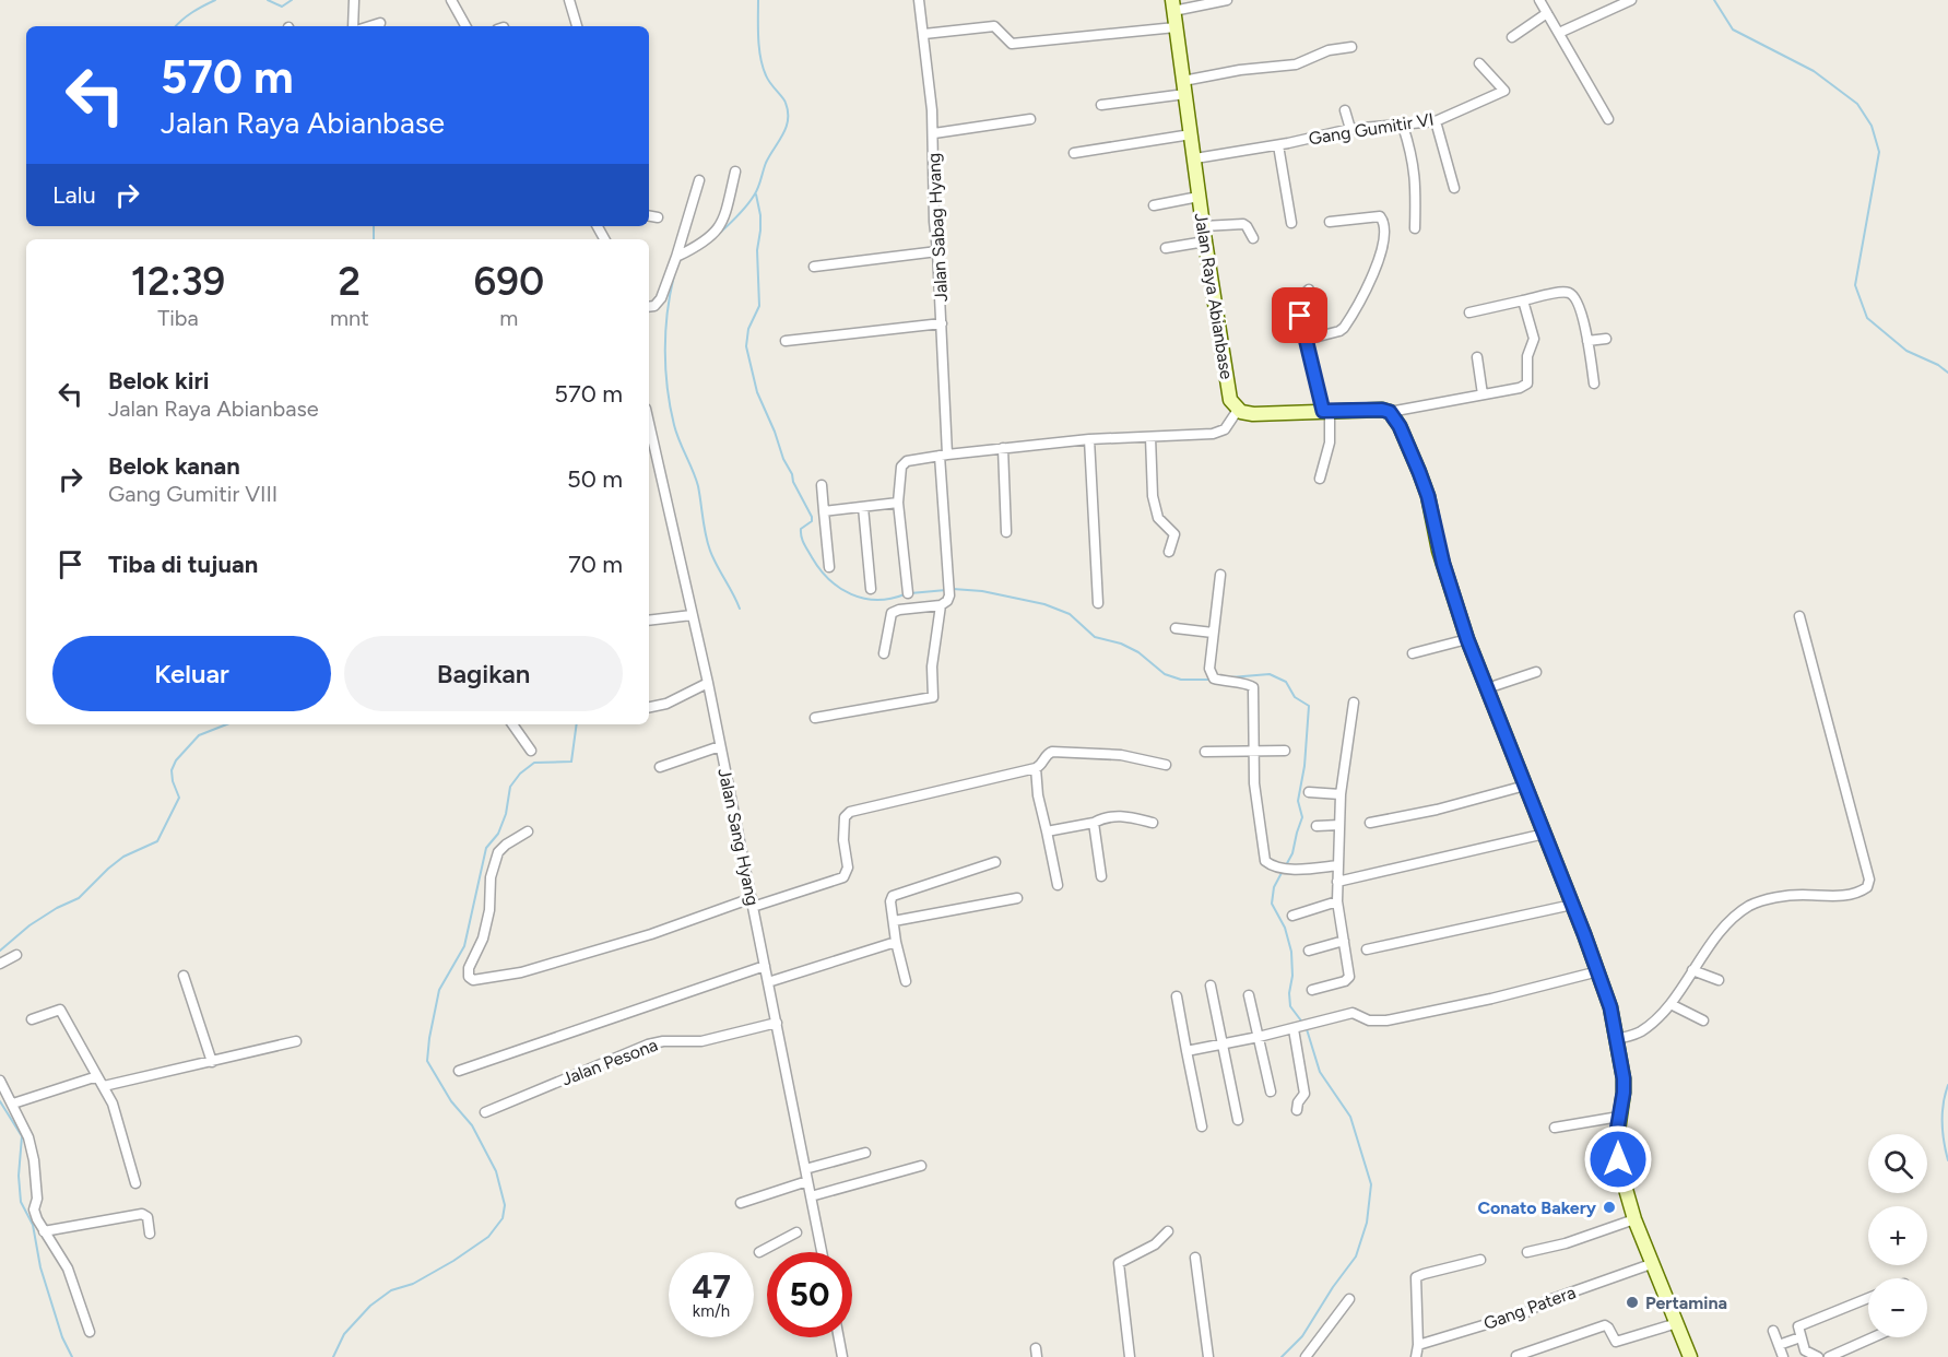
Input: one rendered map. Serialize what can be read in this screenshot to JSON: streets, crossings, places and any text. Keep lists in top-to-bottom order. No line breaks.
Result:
{"streets":{"main road":["Jalan Raya Abianbase"],"street":["Gang Gumitir VI","Jalan Sabag Hyang","Jalan Sang Hyang","Jalan Pesona","Gang Patera"]},"crossings":[["Gang Gumitir VI","Jalan Raya Abianbase"],["Jalan Sang Hyang","Jalan Pesona"]],"places":["Conato Bakery","Pertamina"],"page":{"turn":["570 m","Jalan Raya Abianbase"],"then":"Lalu","eta":["12:39","Tiba","2","mnt","690","m"],"list":[{"name":"Belok kiri","note":"Jalan Raya Abianbase","value":"570 m"},{"name":"Belok kanan","note":"Gang Gumitir VIII","value":"50 m"},{"name":"Tiba di tujuan","value":"70 m"}],"buttons":["Keluar","Bagikan"],"map_buttons":["+","−"],"speed":"47 km/h","limit":"50"}}
